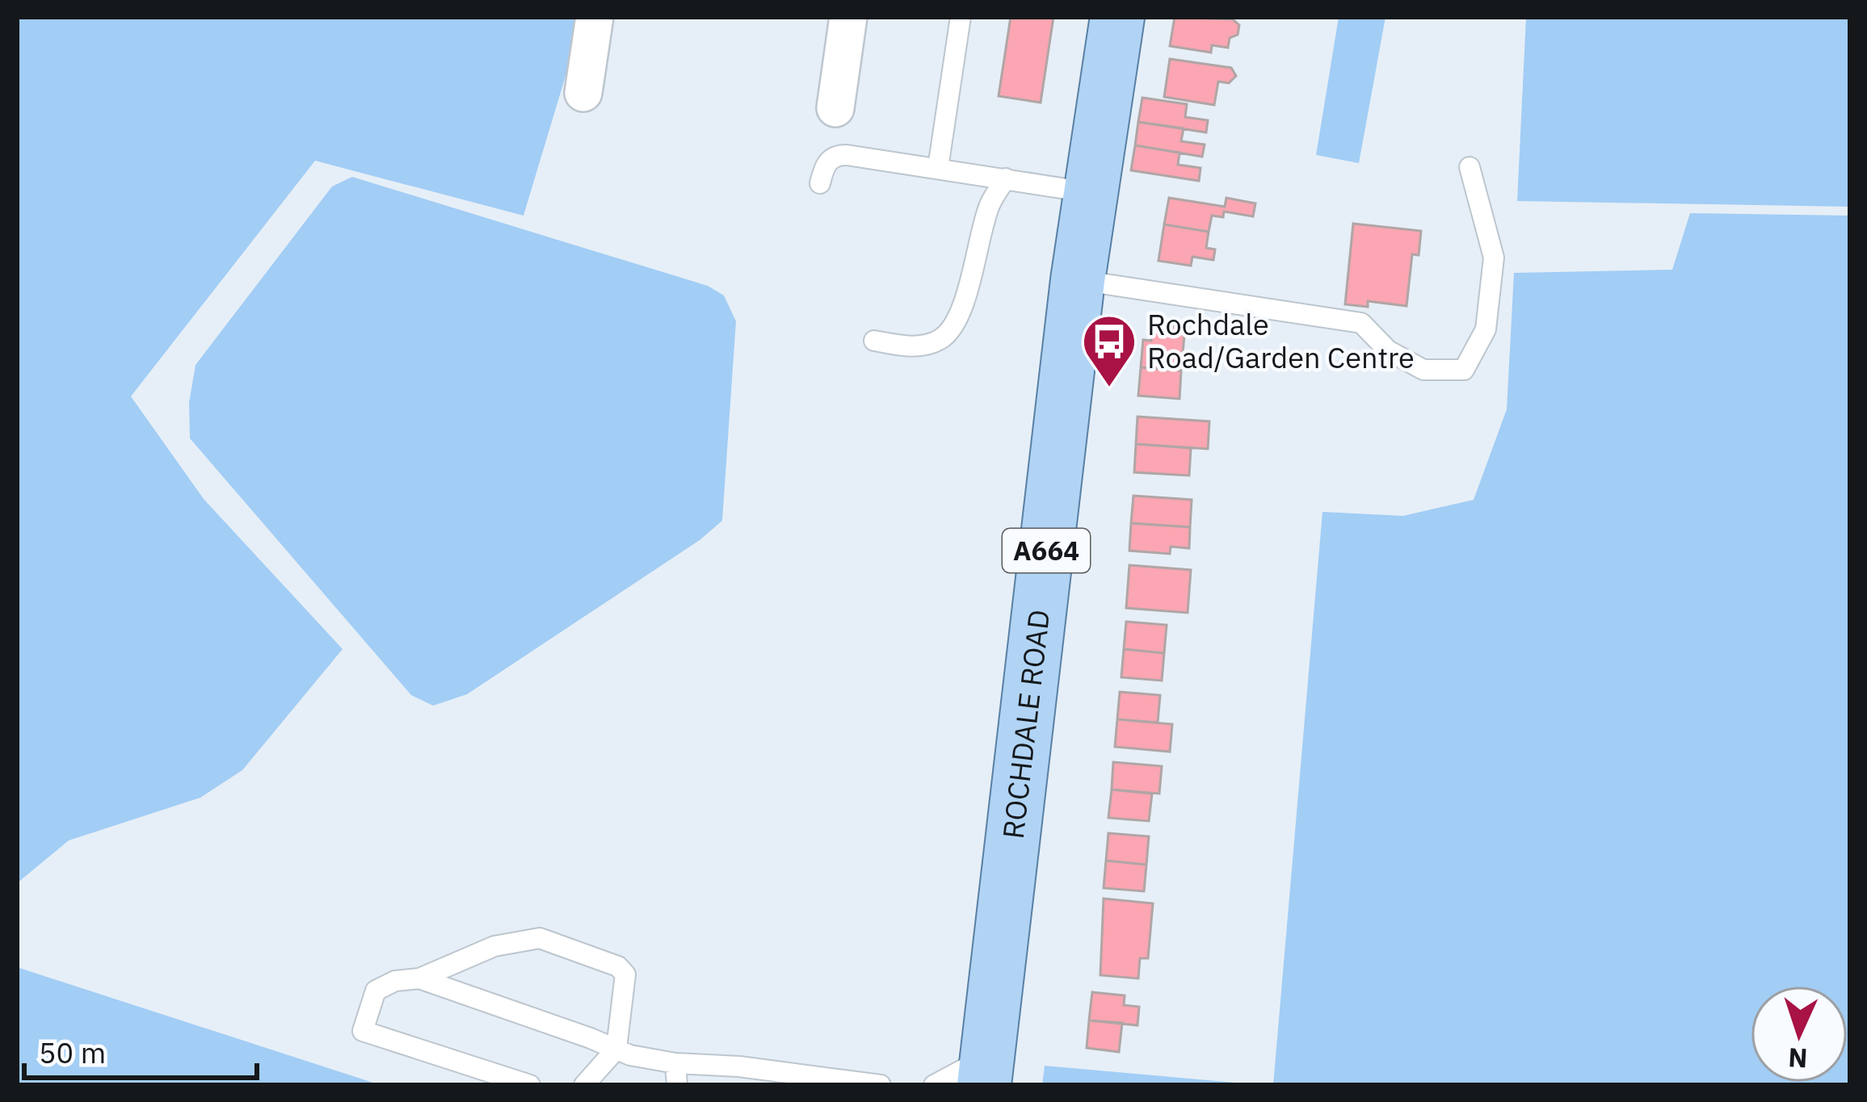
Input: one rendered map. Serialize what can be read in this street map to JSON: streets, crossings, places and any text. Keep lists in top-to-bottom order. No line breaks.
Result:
{"streets":{"main road":["A664","ROCHDALE ROAD"]},"places":{"bus stop":["Rochdale Road/Garden Centre"]},"scale_bar":"50 m","north":"bottom"}
